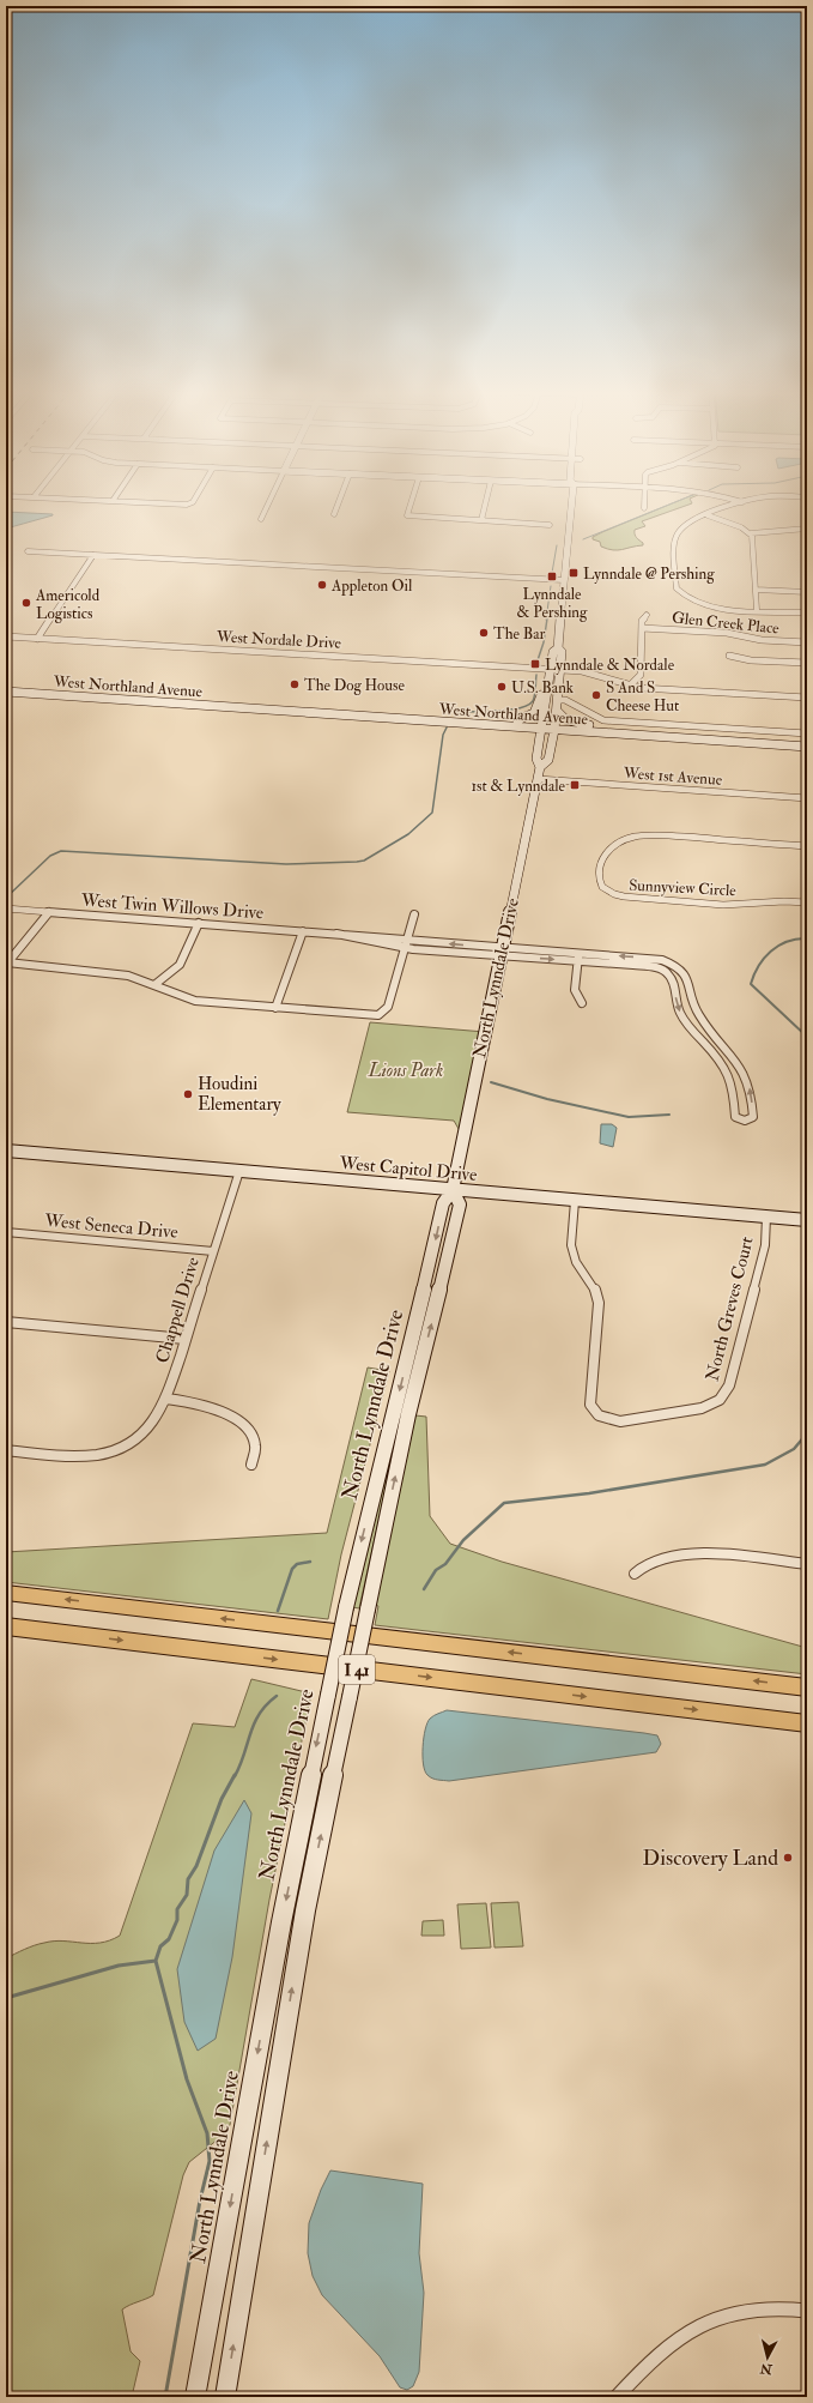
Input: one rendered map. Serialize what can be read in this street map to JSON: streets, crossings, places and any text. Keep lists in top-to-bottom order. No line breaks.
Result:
{"streets":{"highway":["I 41"],"main road":["West Northland Avenue","North Lynndale Drive","West Capitol Drive"],"street":["Glen Creek Place","West Nordale Drive","West 1st Avenue","Sunnyview Circle","West Twin Willows Drive","West Seneca Drive","North Greves Court","Chappell Drive"]},"crossings":[["West Nordale Drive","North Lynndale Drive"],["West Northland Avenue","North Lynndale Drive"],["West 1st Avenue","North Lynndale Drive"],["West Twin Willows Drive","North Lynndale Drive"],["North Lynndale Drive","West Capitol Drive"],["West Capitol Drive","North Greves Court"],["West Capitol Drive","Chappell Drive"],["West Seneca Drive","Chappell Drive"]],"parks":["Lions Park"],"places":{"transit":["Lynndale @ Pershing","Lynndale & Pershing","Lynndale & Nordale","1st & Lynndale"],"other":["Appleton Oil","Americold Logistics","The Bar","The Dog House","U.S. Bank","S And S Cheese Hut","Houdini Elementary","Discovery Land"]},"north":"bottom"}
